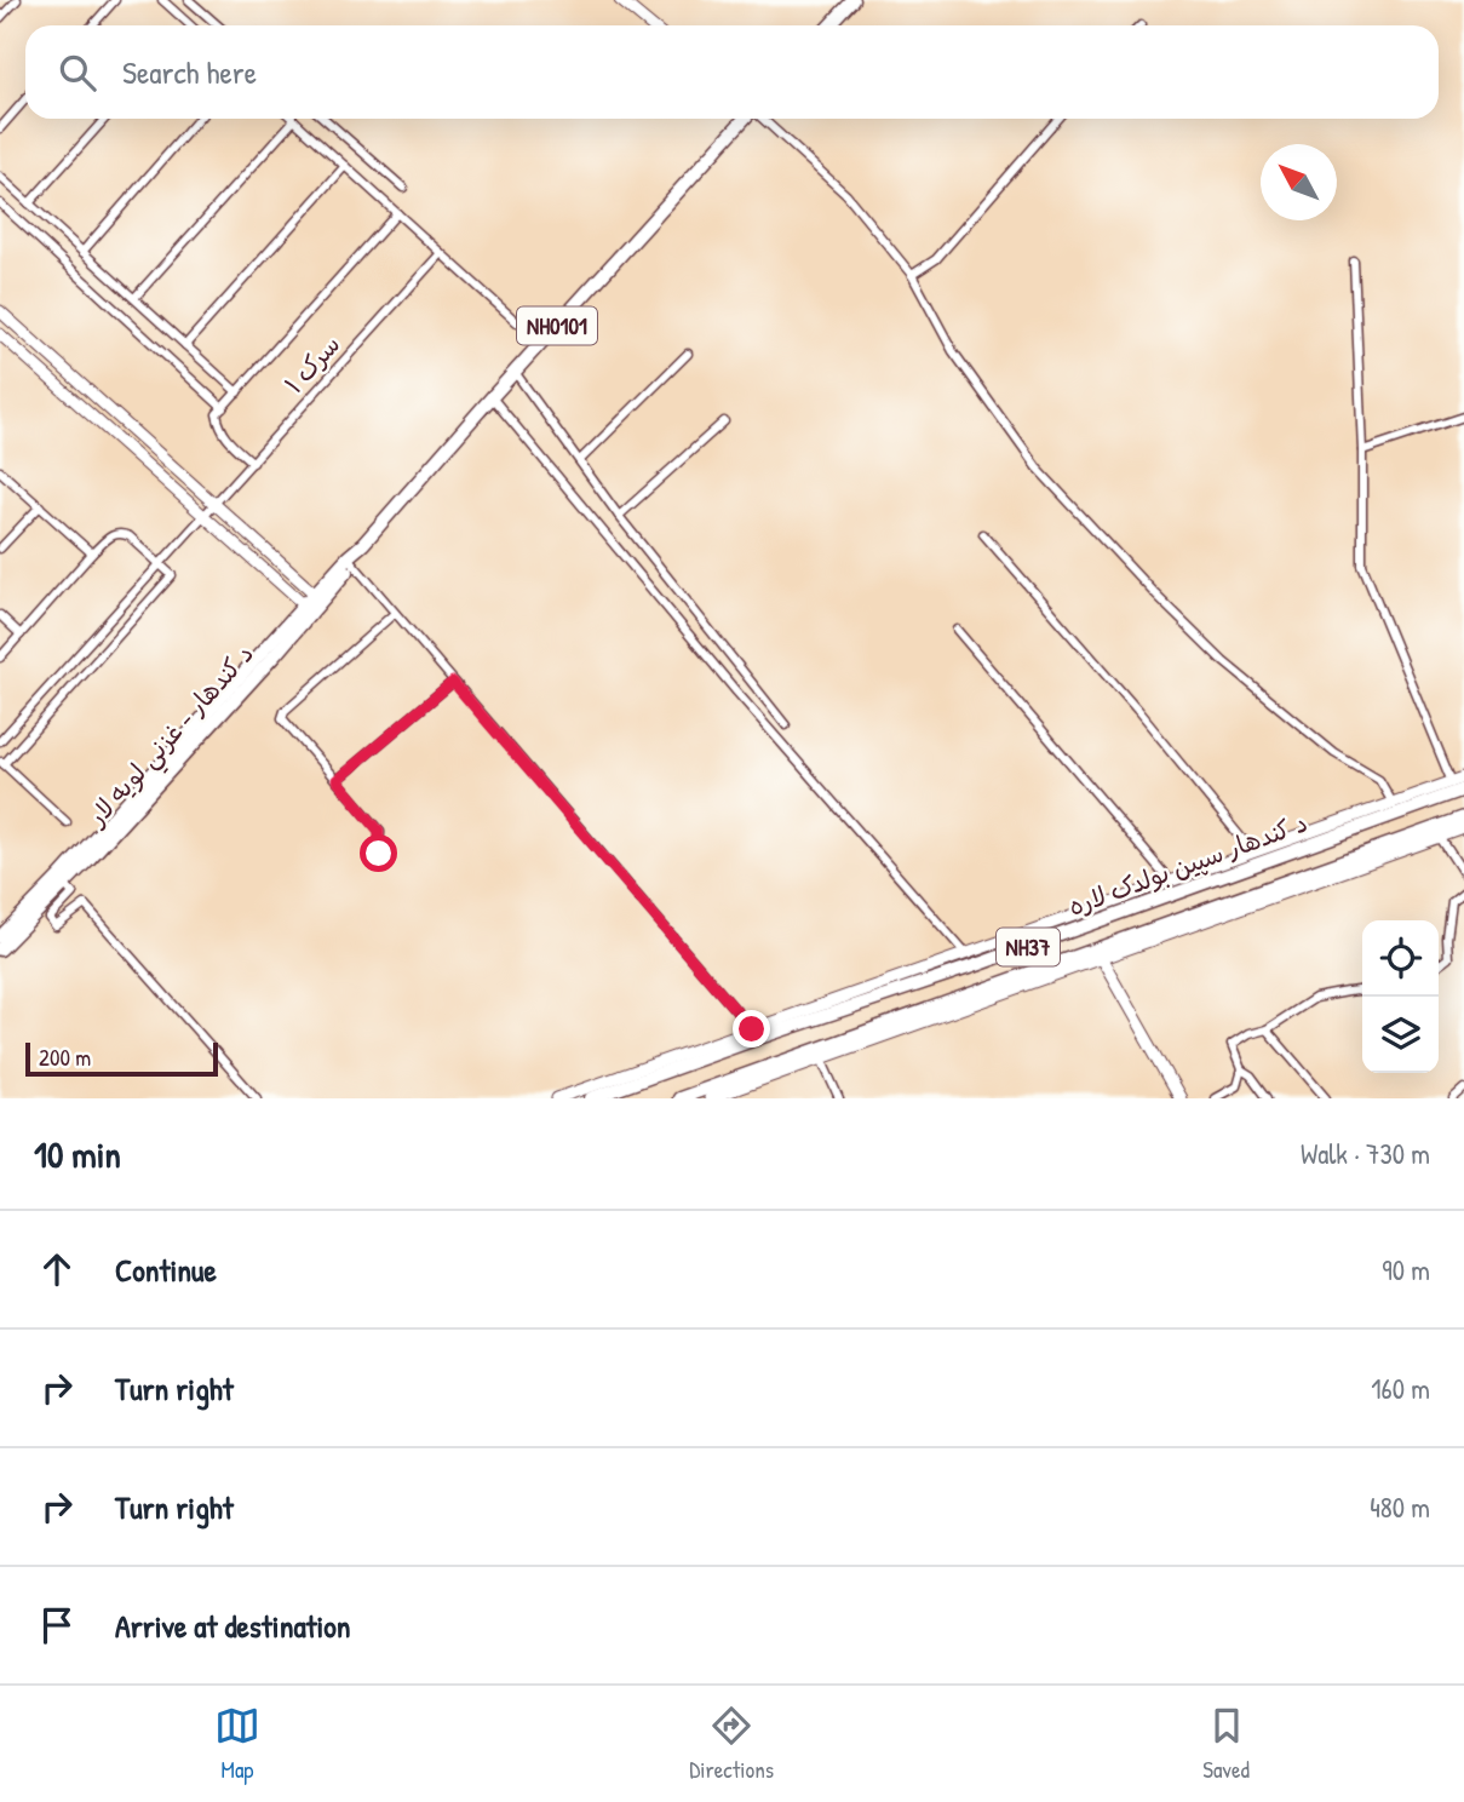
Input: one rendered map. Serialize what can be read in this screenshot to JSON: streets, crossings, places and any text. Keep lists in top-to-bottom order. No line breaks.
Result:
{"streets":{"highway":["NH0101","د کندهار - غزني لويه لار","د کندهار سپین بولدک لاره","NH37"],"street":["سرک ۱"]},"scale_bar":"200 m","north":"top left","page":{"search":"Search here","scale":"200 m","heading":["10 min","Walk · 730 m"],"list":[["Continue","90 m"],["Turn right","160 m"],["Turn right","480 m"],"Arrive at destination"],"nav":["Map","Directions","Saved"]}}
